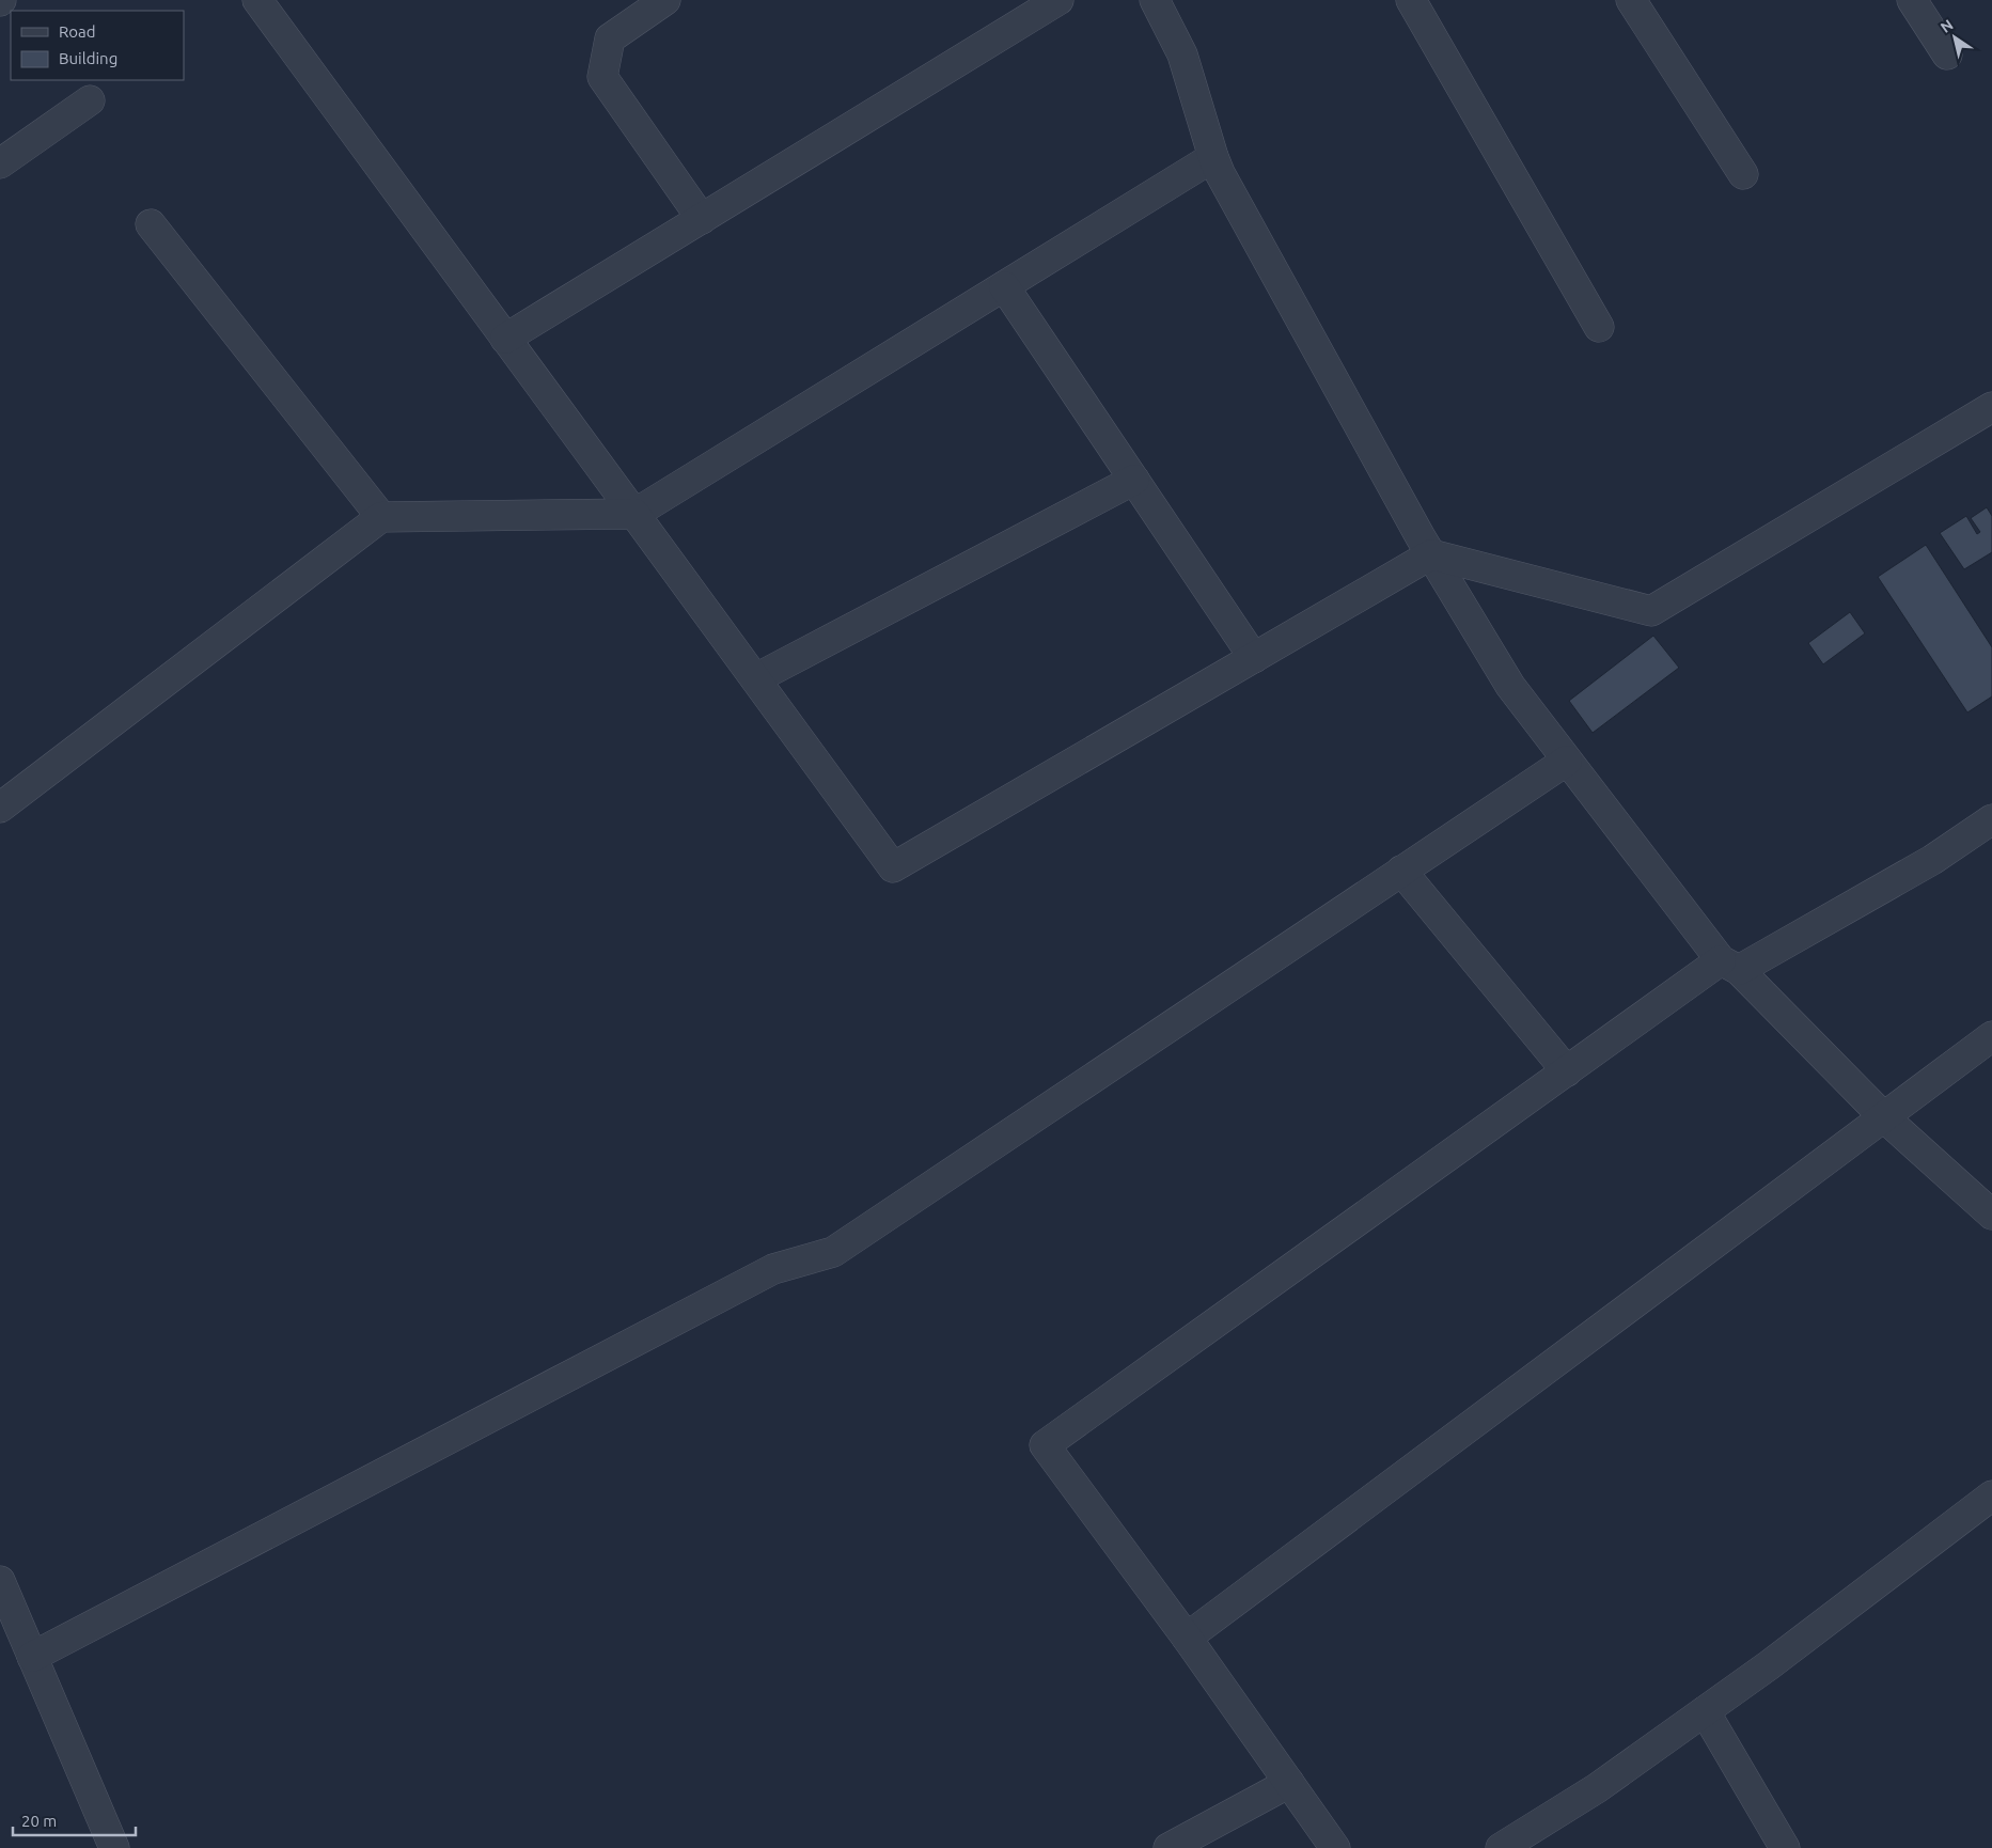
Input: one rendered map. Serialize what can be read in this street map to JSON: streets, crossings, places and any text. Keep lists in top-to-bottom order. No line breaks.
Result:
{"legend":["Road","Building"],"scale_bar":"20 m","north":"top left"}
